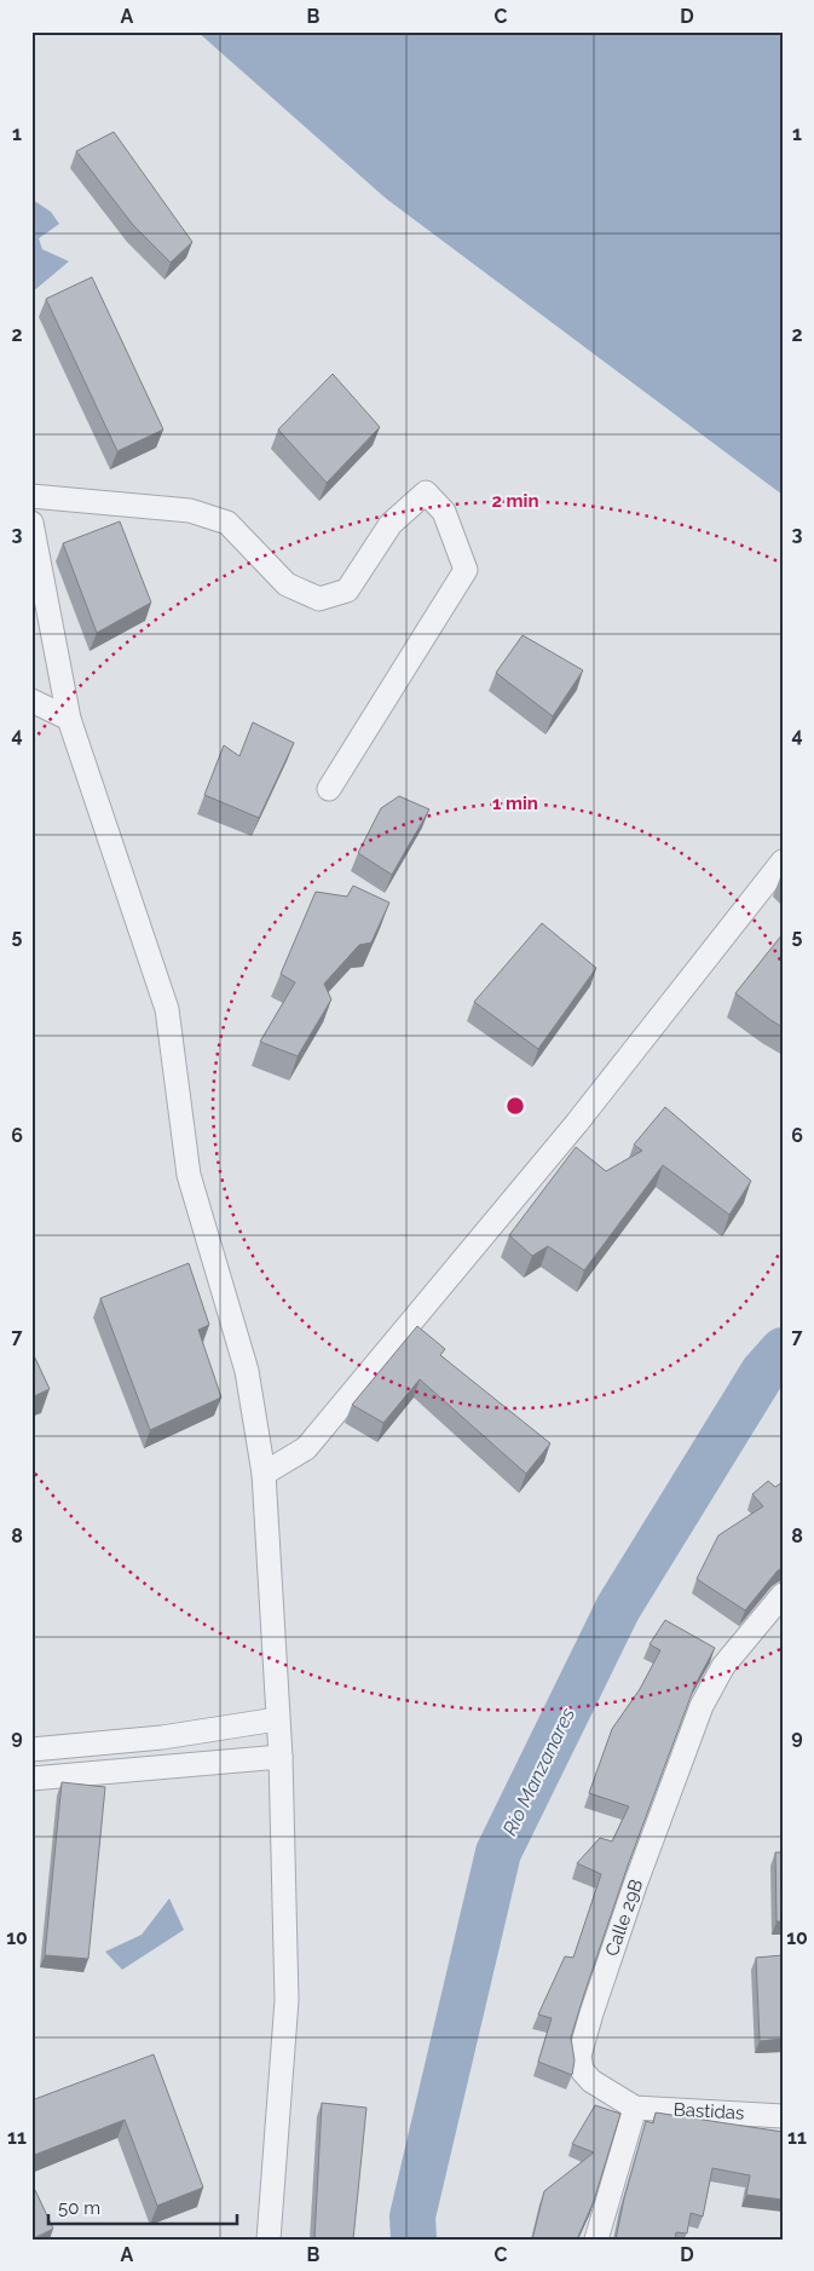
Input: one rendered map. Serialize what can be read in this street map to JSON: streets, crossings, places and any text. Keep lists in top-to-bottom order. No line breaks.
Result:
{"streets":{"street":["Calle 29B","Bastidas"]},"crossings":[["Calle 29B","Bastidas"]],"water":["Río Manzanares"],"scale_bar":"50 m","grid":{"columns":["A","B","C","D"],"rows":["1","2","3","4","5","6","7","8","9","10","11"]},"rings":["2 min","1 min"]}
